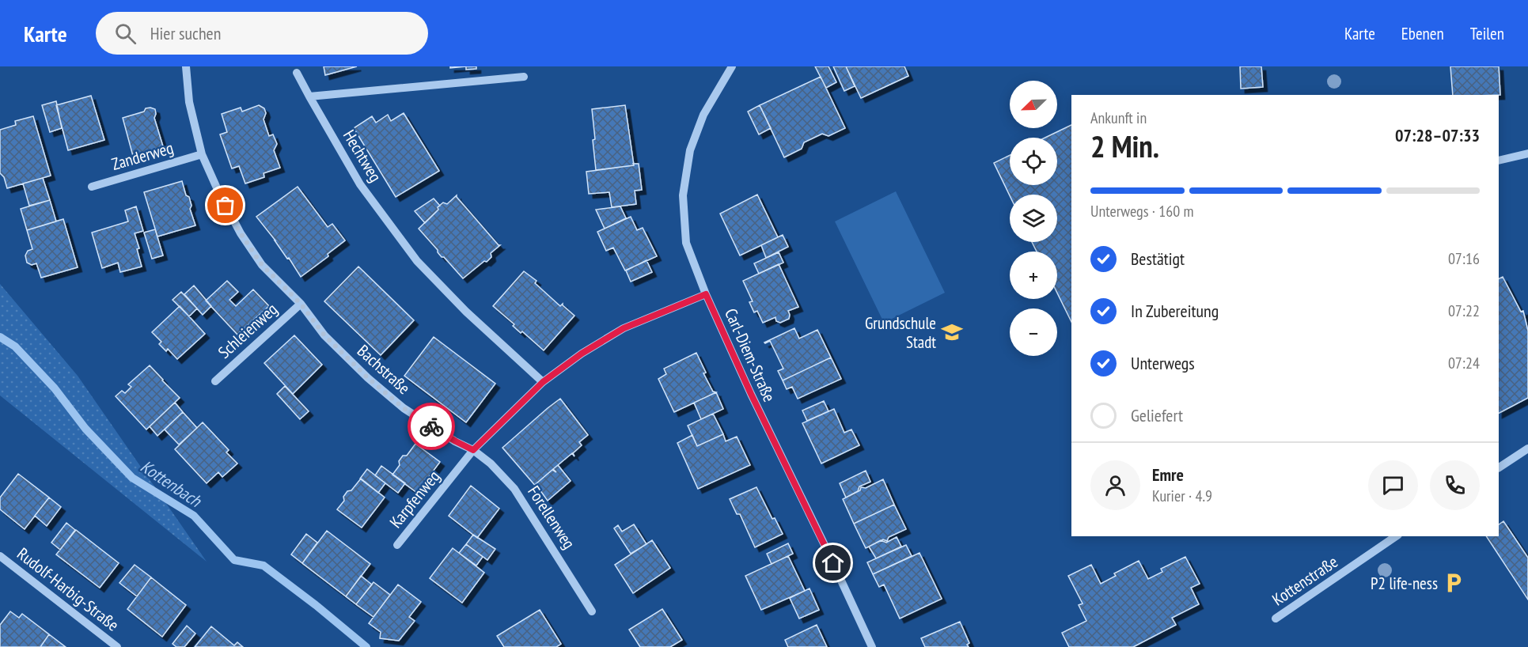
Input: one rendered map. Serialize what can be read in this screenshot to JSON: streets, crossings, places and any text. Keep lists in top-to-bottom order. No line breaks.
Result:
{"streets":{"street":["Zanderweg","Hechtweg","Schleienweg","Carl-Diem-Straße","Bachstraße","Karpfenweg","Forellenweg","Kottenstraße","Rudolf-Harbig-Straße"]},"crossings":[["Zanderweg","Bachstraße"],["Schleienweg","Bachstraße"],["Bachstraße","Karpfenweg"],["Bachstraße","Forellenweg"],["Karpfenweg","Forellenweg"]],"water":["Kottenbach"],"places":{"school or university":["Grundschule Stadt"],"parking":["P2 life-ness"]},"north":"bottom left","page":{"header":"Karte","search":"Hier suchen","nav":["Karte","Ebenen","Teilen"],"map_buttons":["+","−"],"heading":["2 Min.","Ankunft in","07:28–07:33"],"panel":["Emre","Kurier · 4.9"],"bar":"Unterwegs · 160 m","list":[["Bestätigt","07:16"],["In Zubereitung","07:22"],["Unterwegs","07:24"],"Geliefert"]}}
